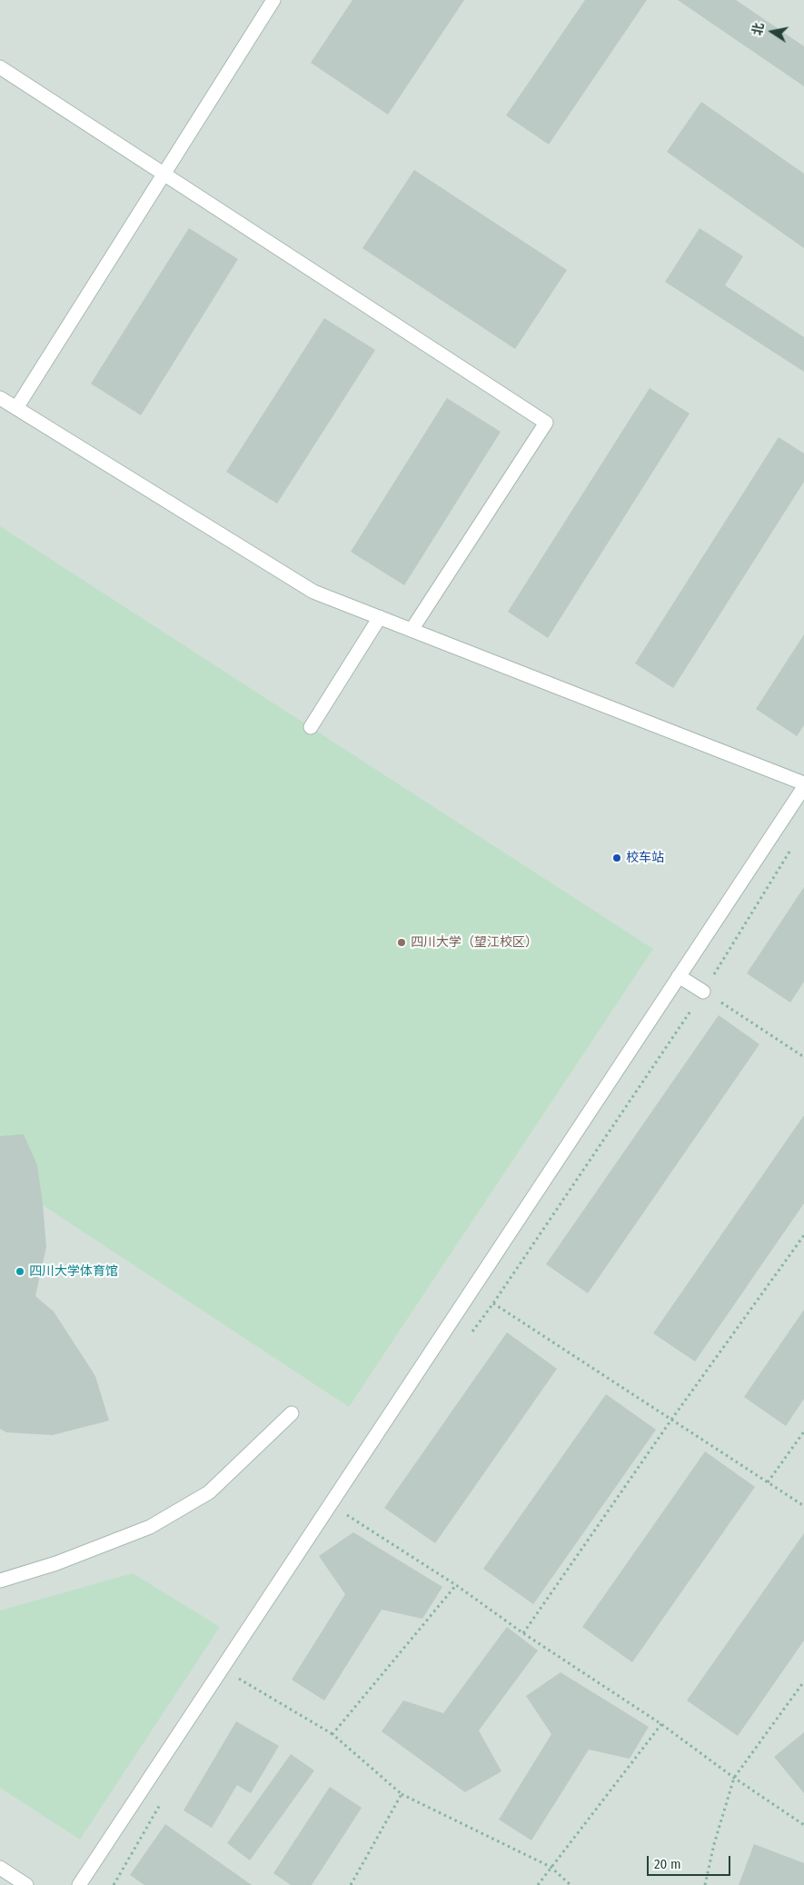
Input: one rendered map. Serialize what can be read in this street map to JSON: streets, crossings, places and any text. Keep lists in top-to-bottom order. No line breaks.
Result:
{"places":["校车站","四川大学（望江校区）","四川大学体育馆"],"scale_bar":"20 m","north":"left"}
